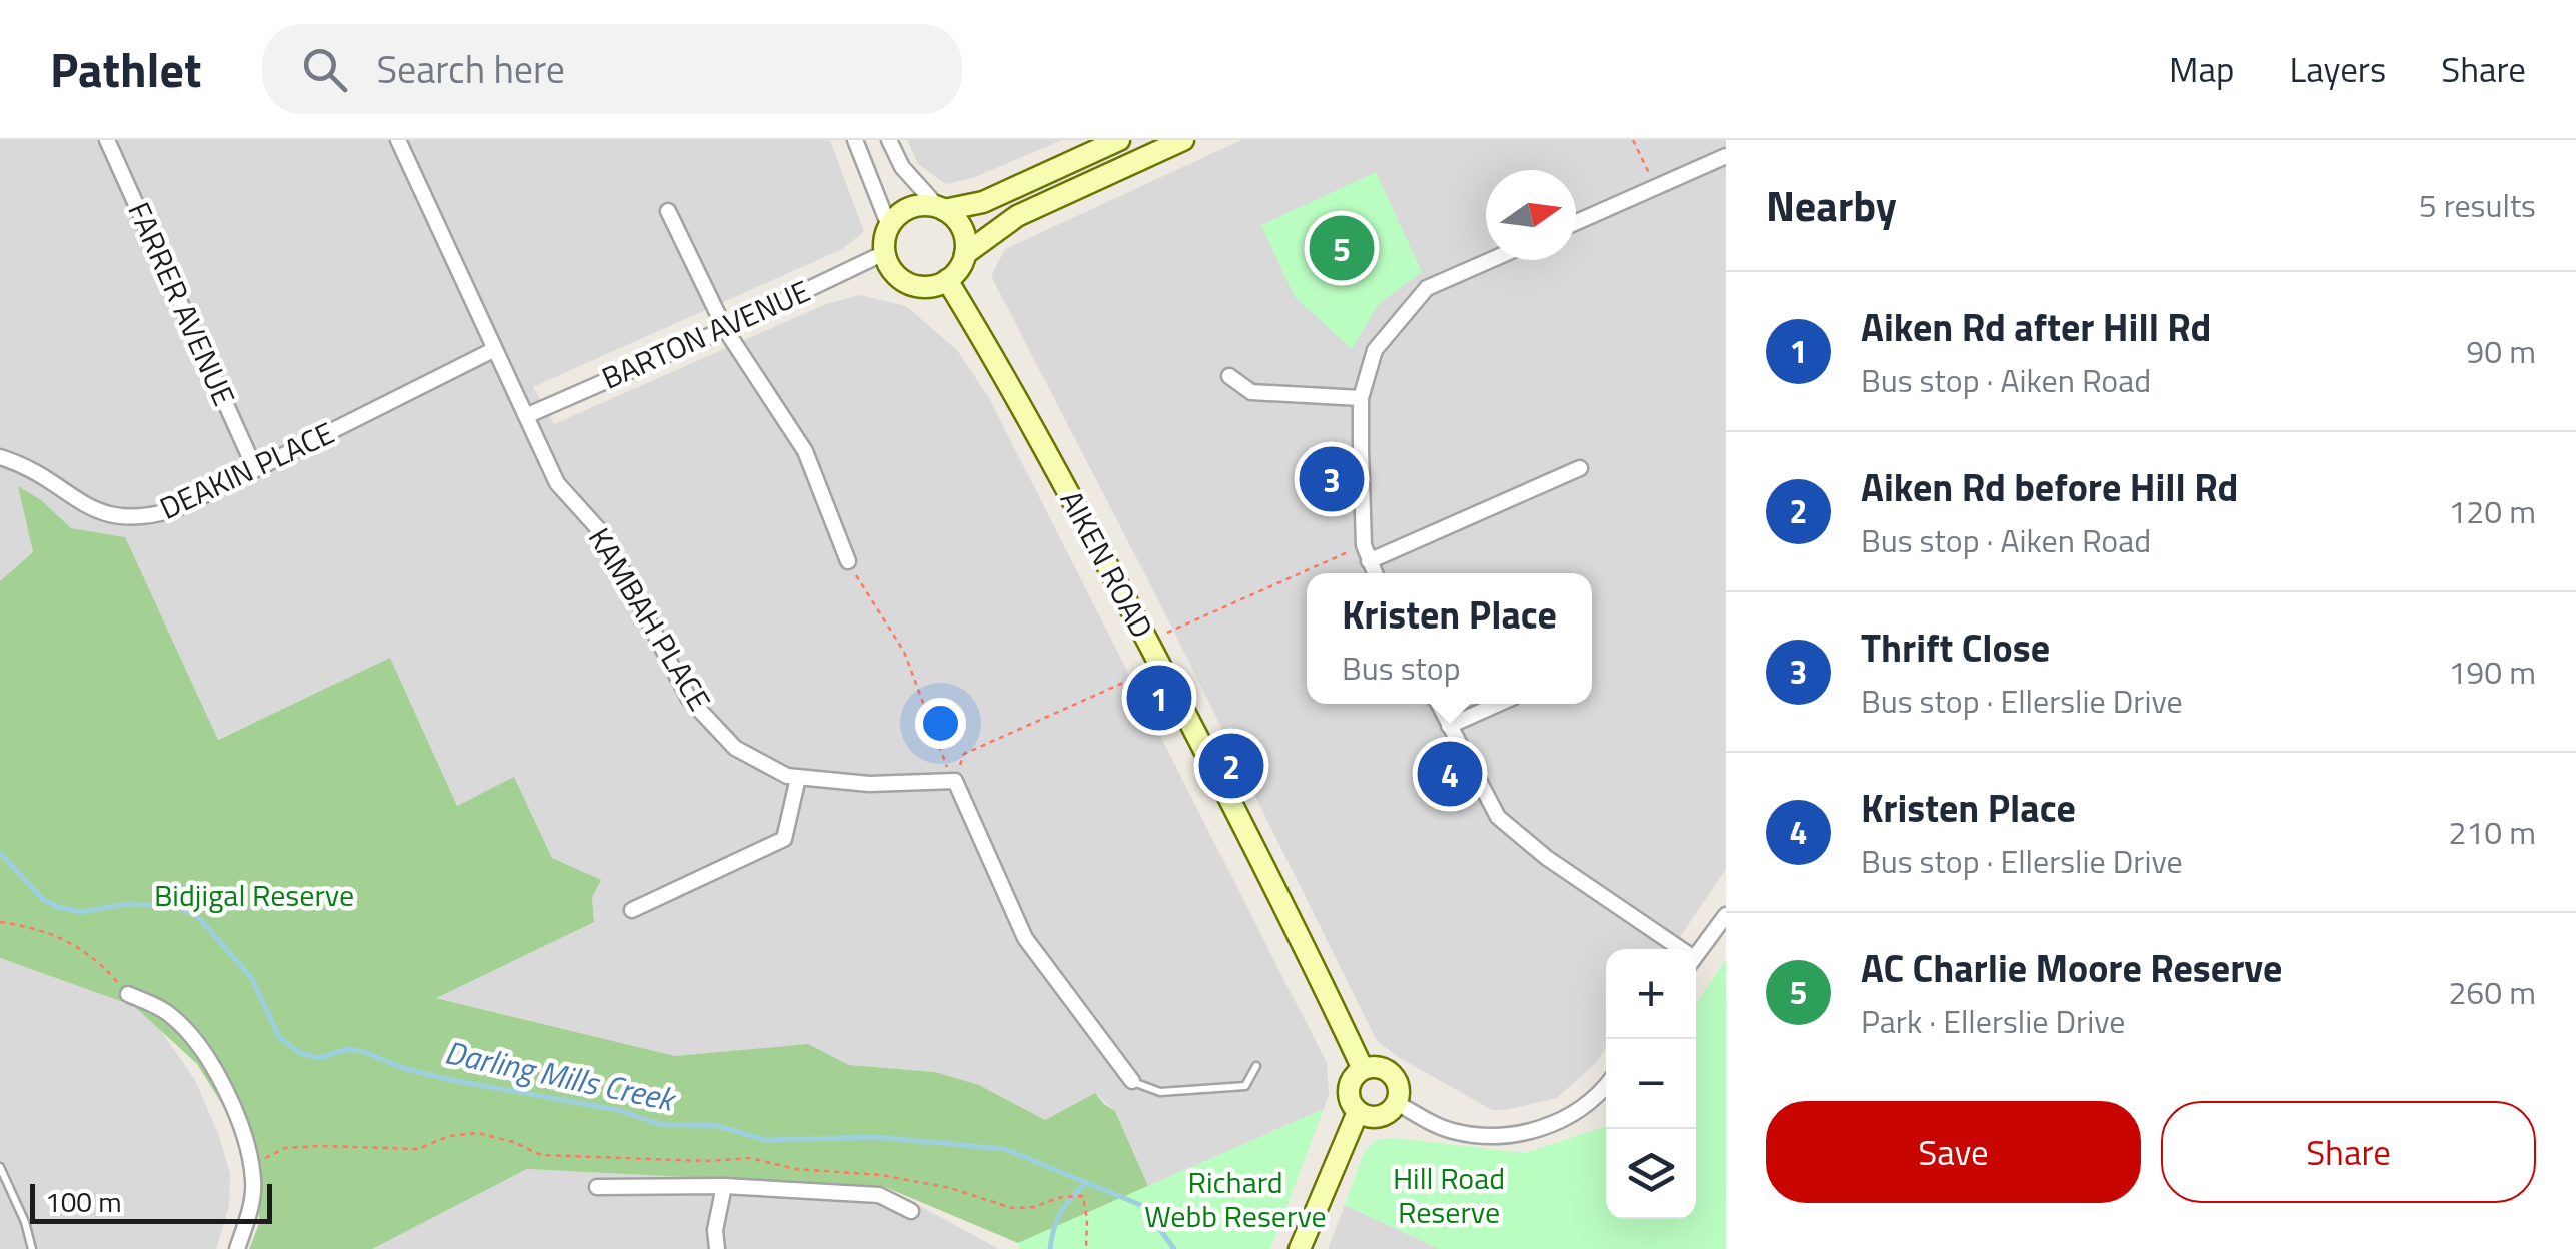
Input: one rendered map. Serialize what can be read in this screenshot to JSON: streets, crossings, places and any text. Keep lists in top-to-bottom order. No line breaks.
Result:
{"streets":{"street":["FARRER AVENUE","BARTON AVENUE","DEAKIN PLACE","AIKEN ROAD","KAMBAH PLACE"]},"crossings":[["FARRER AVENUE","DEAKIN PLACE"],["BARTON AVENUE","AIKEN ROAD"],["BARTON AVENUE","KAMBAH PLACE"],["DEAKIN PLACE","KAMBAH PLACE"]],"water":["Darling Mills Creek"],"parks":["Bidjigal Reserve","Hill Road Reserve","Richard Webb Reserve"],"scale_bar":"100 m","north":"right","page":{"header":"Pathlet","search":"Search here","nav":["Map","Layers","Share"],"heading":["Nearby","5 results"],"pins":["5","3","1","2","4"],"list":[{"mark":"1","name":"Aiken Rd after Hill Rd","note":"Bus stop · Aiken Road","value":"90 m"},{"mark":"2","name":"Aiken Rd before Hill Rd","note":"Bus stop · Aiken Road","value":"120 m"},{"mark":"3","name":"Thrift Close","note":"Bus stop · Ellerslie Drive","value":"190 m"},{"mark":"4","name":"Kristen Place","note":"Bus stop · Ellerslie Drive","value":"210 m"},{"mark":"5","name":"AC Charlie Moore Reserve","note":"Park · Ellerslie Drive","value":"260 m"}],"popup":["Kristen Place","Bus stop"],"map_buttons":["+","−"],"buttons":["Save","Share"],"scale":"100 m"}}
